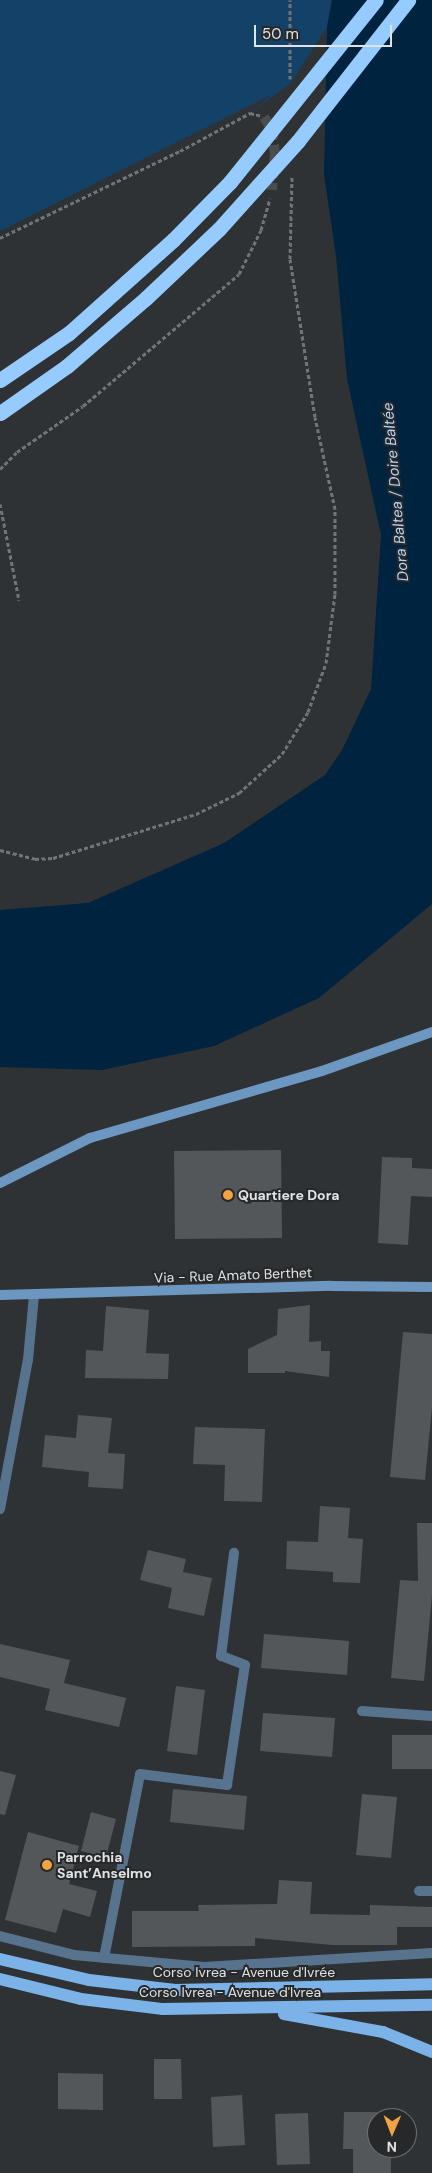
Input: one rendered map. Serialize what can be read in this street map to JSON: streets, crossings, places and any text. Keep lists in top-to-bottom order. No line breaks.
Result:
{"streets":{"main road":["Corso Ivrea - Avenue d'Ivrée","Corso Ivrea - Avenue d'Ivrea"],"street":["Via - Rue Amato Berthet"]},"water":["Dora Baltea / Doire Baltée"],"places":["Quartiere Dora","Parrochia Sant’Anselmo"],"scale_bar":"50 m","north":"bottom"}
